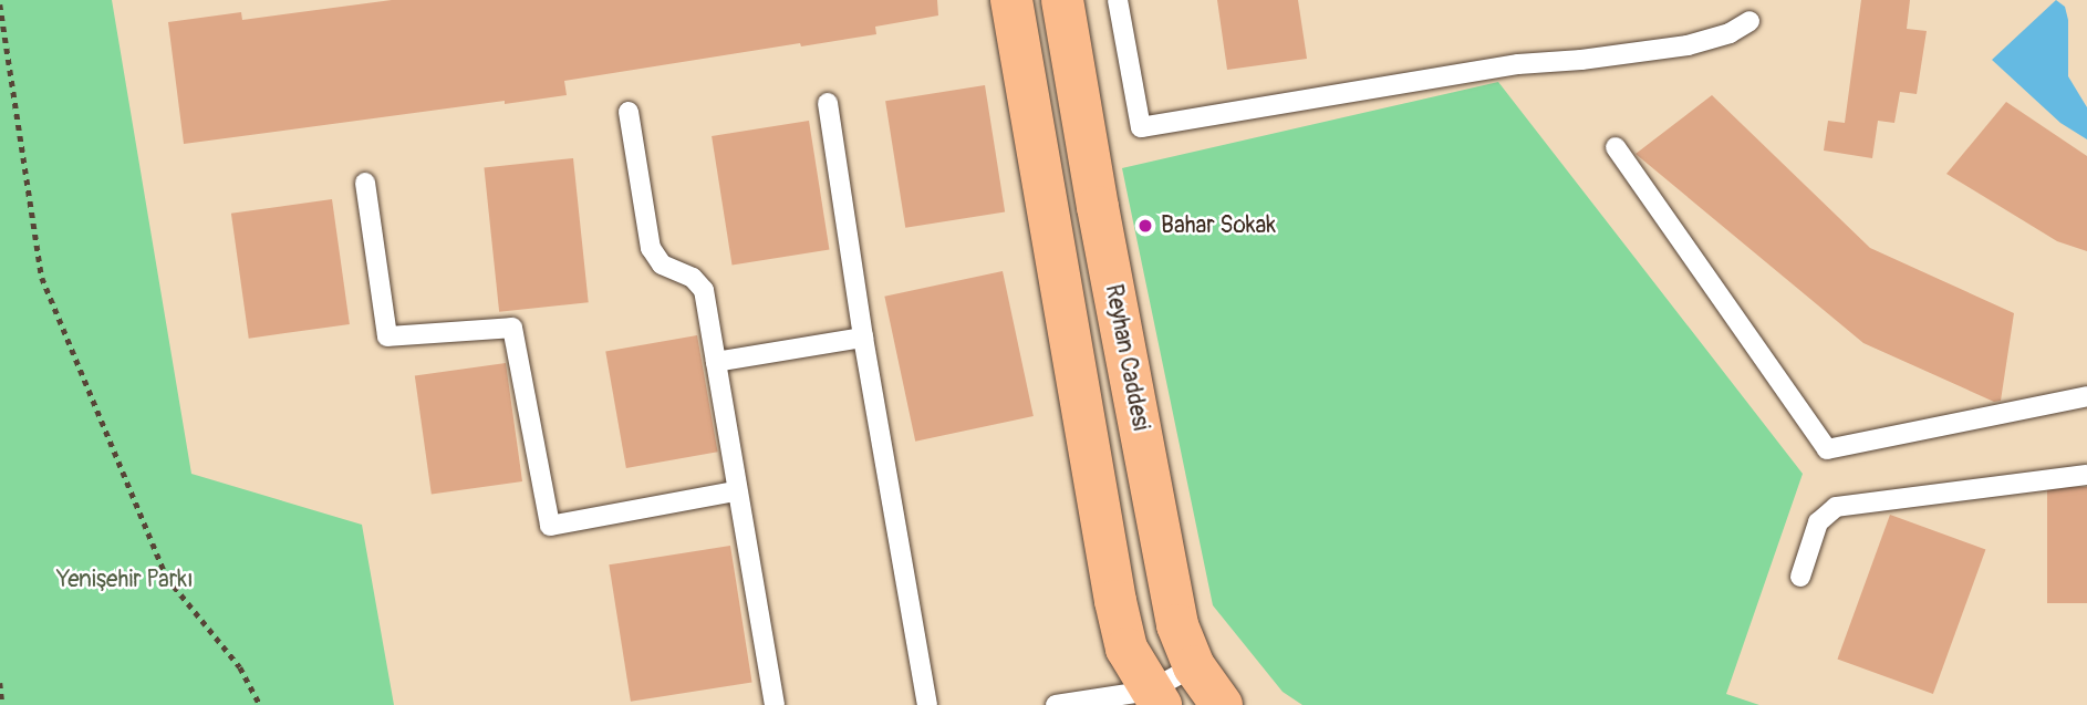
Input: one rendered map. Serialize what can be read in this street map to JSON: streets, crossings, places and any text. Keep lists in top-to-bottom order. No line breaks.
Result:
{"streets":{"main road":["Reyhan Caddesi"]},"parks":["Yenişehir Parkı"],"places":["Bahar Sokak"]}
